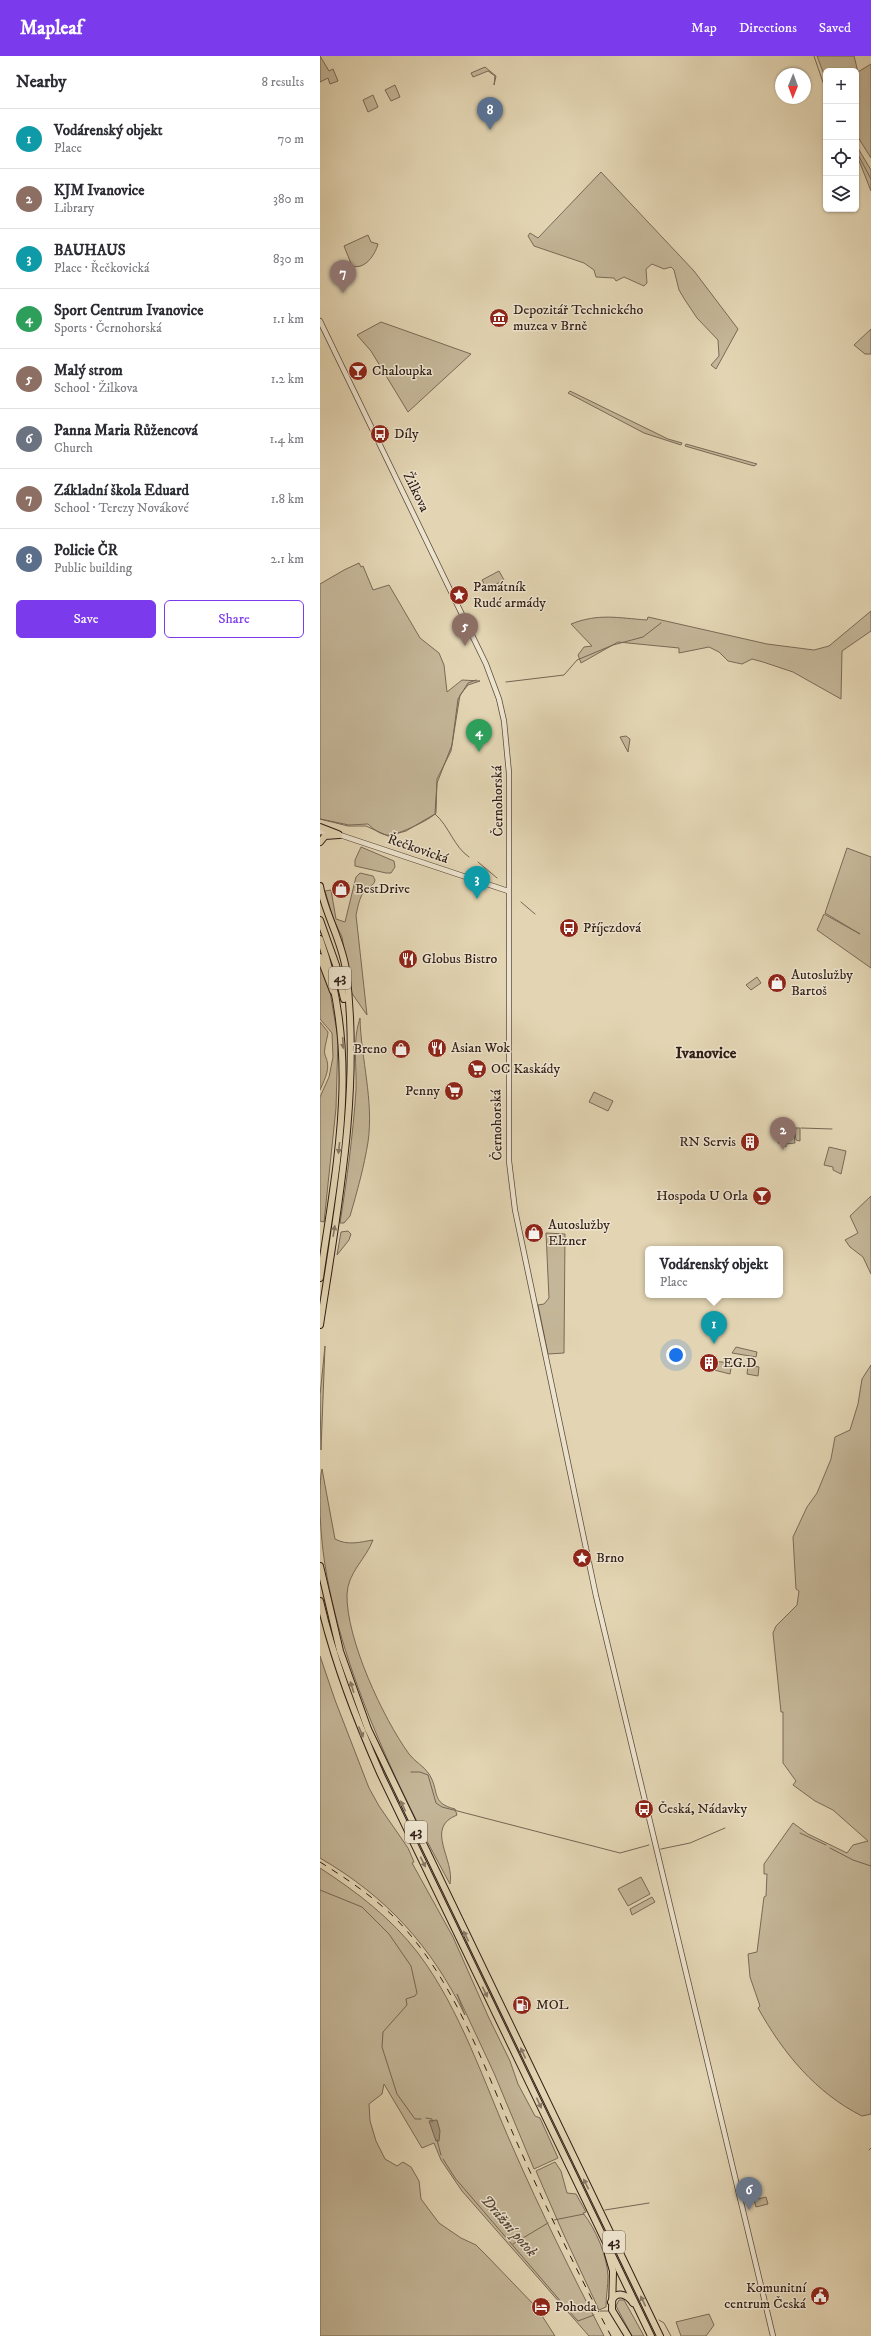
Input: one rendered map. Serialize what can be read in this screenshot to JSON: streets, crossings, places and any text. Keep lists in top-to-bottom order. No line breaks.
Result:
{"streets":{"highway":["43"],"street":["Žilkova","Černohorská","Řečkovická"]},"crossings":[["Žilkova","Černohorská"],["Černohorská","Řečkovická"]],"districts":["Ivanovice"],"water":["Drážní potok"],"places":{"museum":["Depozitář Technického muzea v Brně"],"bar":["Chaloupka","Hospoda U Orla"],"bus stop":["Díly","Příjezdová","Česká, Nádavky"],"place":["Památník Rudé armády","Brno"],"shop":["BestDrive","Autoslužby Bartoš","Breno","Autoslužby Elzner"],"restaurant":["Globus Bistro","Asian Wok"],"supermarket":["OC Kaskády","Penny"],"building":["RN Servis","EG.D"],"fuel station":["MOL"],"public building":["Komunitní centrum Česká"],"hotel":["Pohoda"]},"north":"bottom","page":{"header":"Mapleaf","nav":["Map","Directions","Saved"],"heading":["Nearby","8 results"],"map_buttons":["+","−"],"pins":["8","7","5","4","3","2","1","6"],"list":[{"mark":"1","name":"Vodárenský objekt","note":"Place","value":"70 m"},{"mark":"2","name":"KJM Ivanovice","note":"Library","value":"380 m"},{"mark":"3","name":"BAUHAUS","note":"Place · Řečkovická","value":"830 m"},{"mark":"4","name":"Sport Centrum Ivanovice","note":"Sports · Černohorská","value":"1.1 km"},{"mark":"5","name":"Malý strom","note":"School · Žilkova","value":"1.2 km"},{"mark":"6","name":"Panna Maria Růžencová","note":"Church","value":"1.4 km"},{"mark":"7","name":"Základní škola Eduard","note":"School · Terezy Novákové","value":"1.8 km"},{"mark":"8","name":"Policie ČR","note":"Public building","value":"2.1 km"}],"buttons":["Save","Share"],"popup":["Vodárenský objekt","Place"]}}
